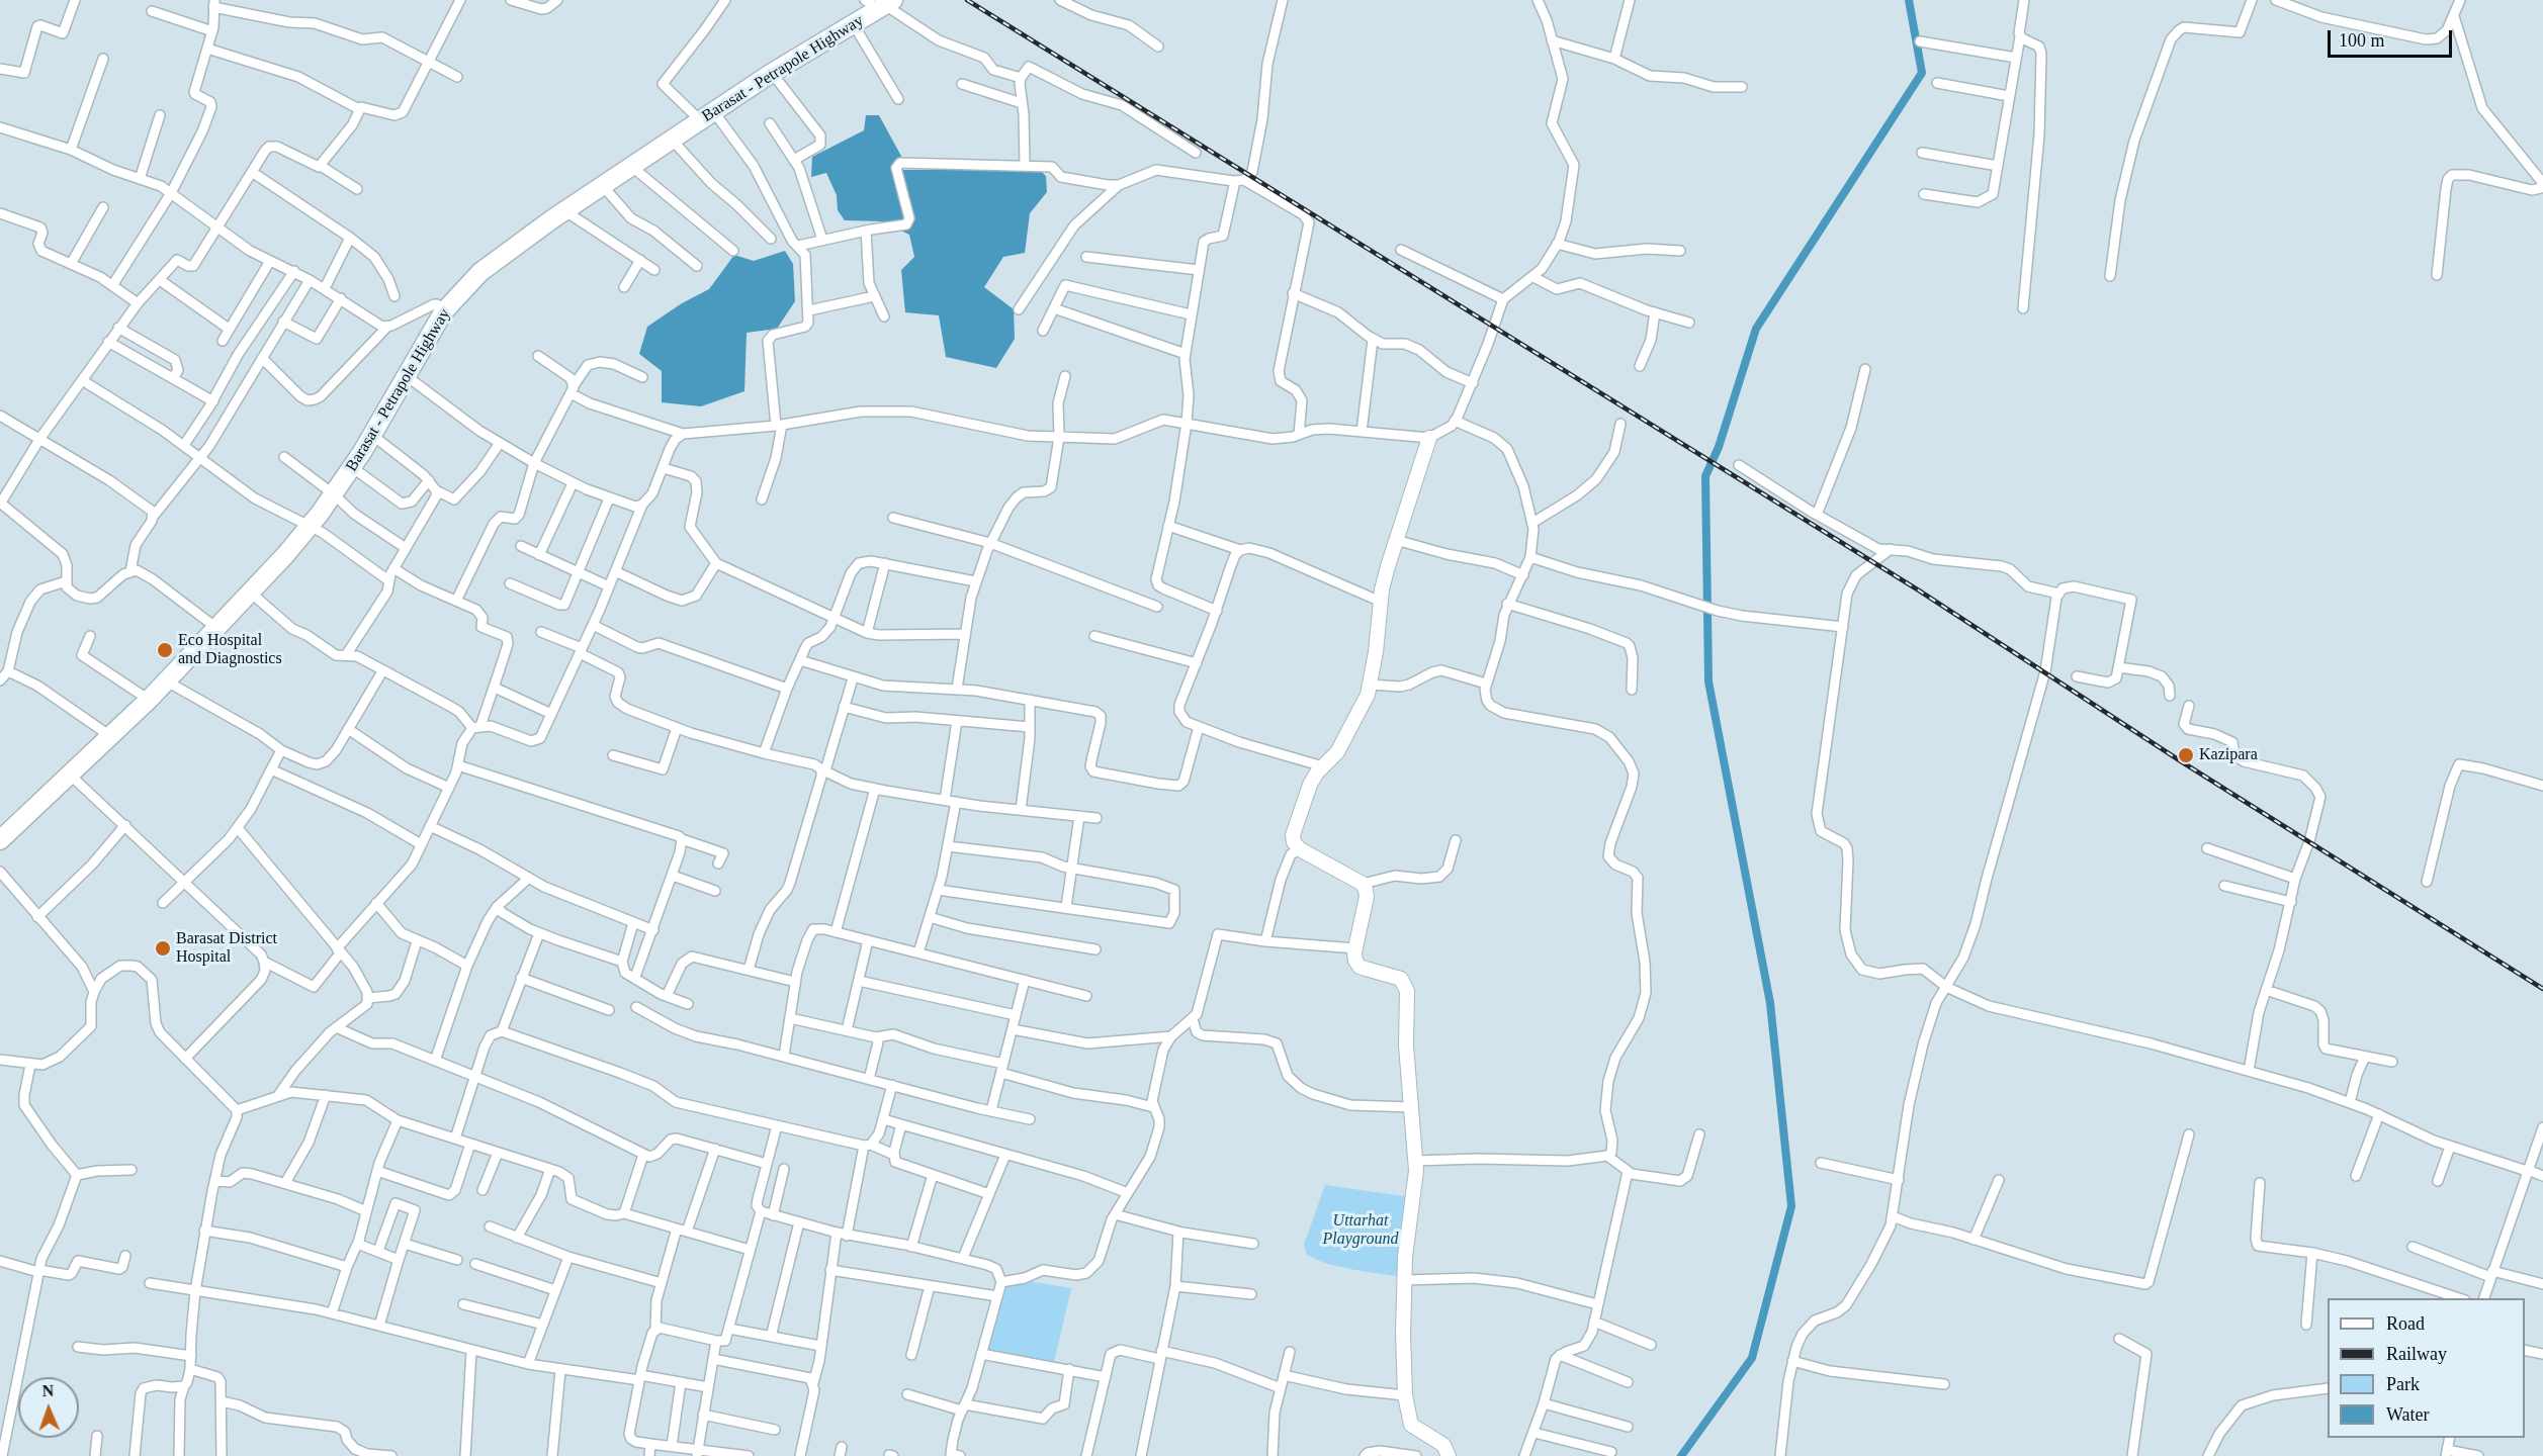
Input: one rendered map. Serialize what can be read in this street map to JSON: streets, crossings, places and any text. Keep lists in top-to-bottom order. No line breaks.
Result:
{"streets":{"highway":["Barasat - Petrapole Highway"]},"parks":["Uttarhat Playground"],"places":["Eco Hospital and Diagnostics","Kazipara","Barasat District Hospital"],"legend":["Road","Railway","Park","Water"],"scale_bar":"100 m","north":"top"}
